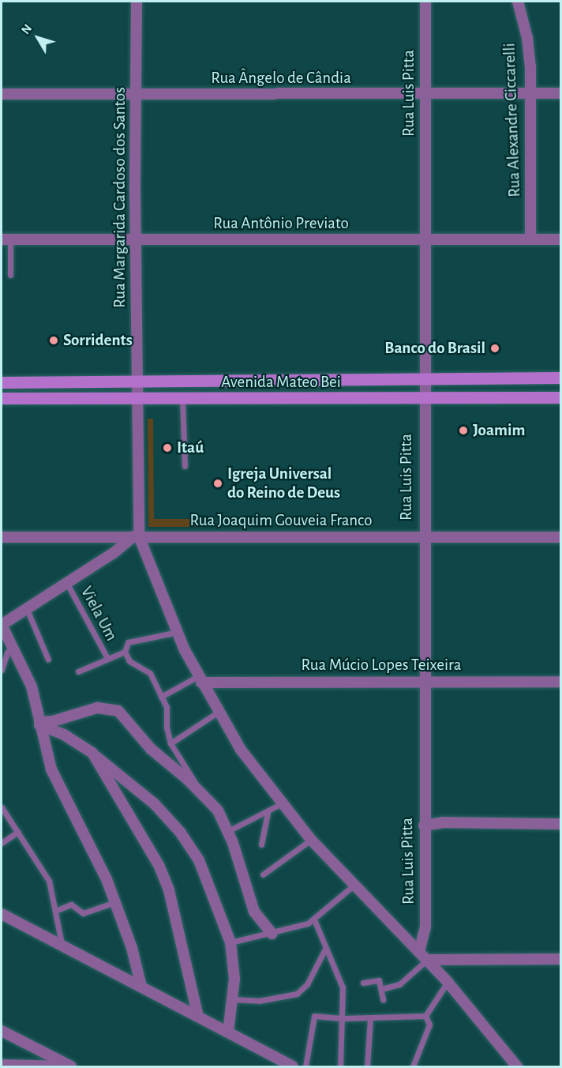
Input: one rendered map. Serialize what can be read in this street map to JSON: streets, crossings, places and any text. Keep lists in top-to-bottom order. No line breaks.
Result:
{"streets":{"main road":["Avenida Mateo Bei"],"street":["Rua Ângelo de Cândia","Rua Luis Pitta","Rua Alexandre Ciccarelli","Rua Margarida Cardoso dos Santos","Rua Antônio Previato","Rua Joaquim Gouveia Franco","Rua Múcio Lopes Teixeira"],"lane":["Viela Um"]},"crossings":[["Rua Ângelo de Cândia","Rua Luis Pitta"],["Rua Ângelo de Cândia","Rua Alexandre Ciccarelli"],["Rua Ângelo de Cândia","Rua Margarida Cardoso dos Santos"],["Rua Luis Pitta","Rua Antônio Previato"],["Rua Luis Pitta","Avenida Mateo Bei"],["Rua Luis Pitta","Rua Joaquim Gouveia Franco"],["Rua Luis Pitta","Rua Múcio Lopes Teixeira"],["Rua Alexandre Ciccarelli","Rua Antônio Previato"],["Rua Margarida Cardoso dos Santos","Rua Antônio Previato"],["Rua Margarida Cardoso dos Santos","Avenida Mateo Bei"],["Rua Margarida Cardoso dos Santos","Rua Joaquim Gouveia Franco"]],"places":["Sorridents","Banco do Brasil","Joamim","Itaú","Igreja Universal do Reino de Deus"],"north":"top left"}
